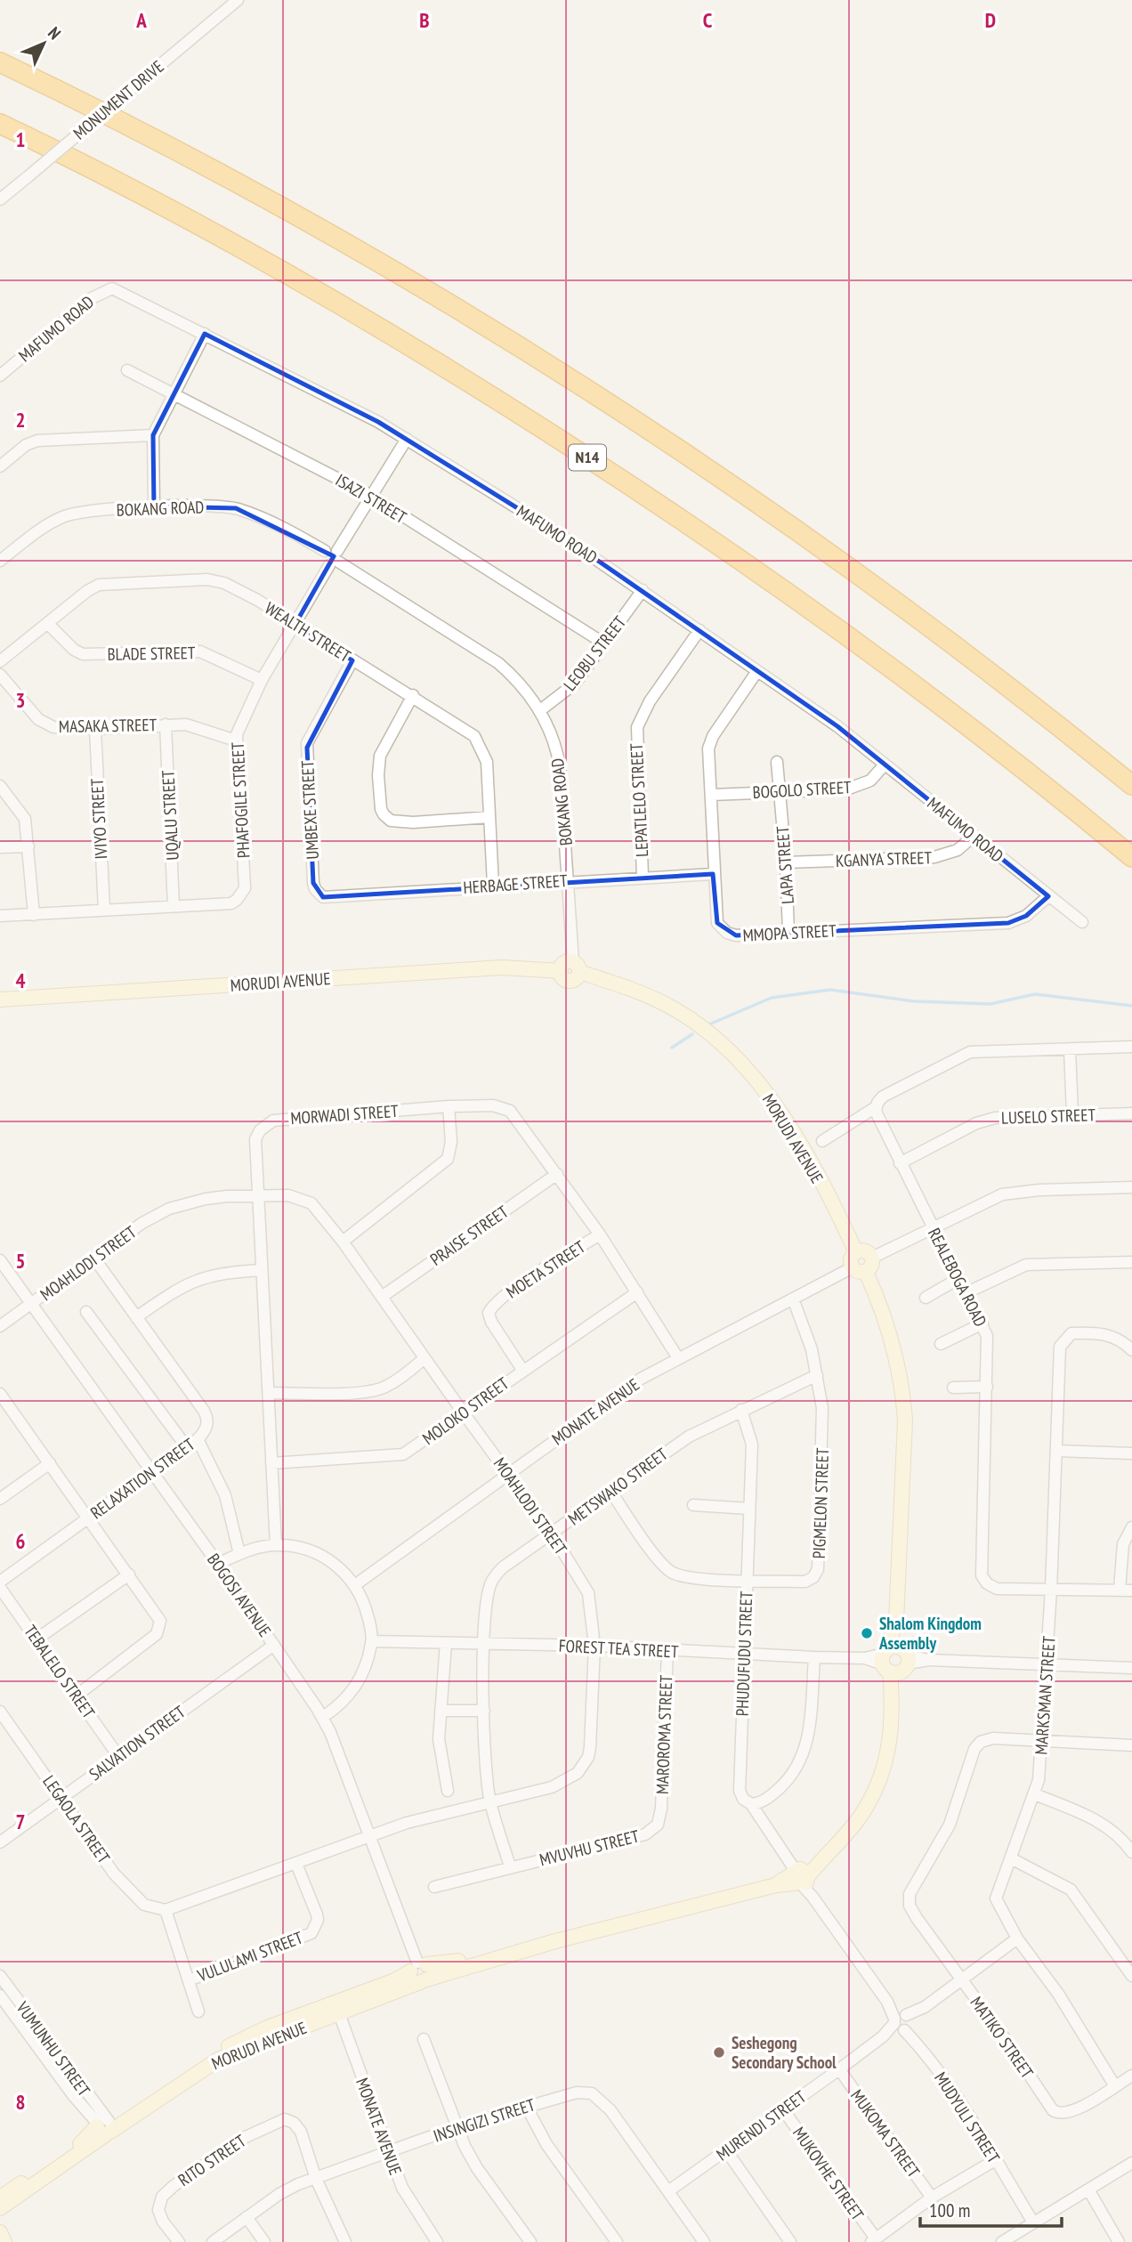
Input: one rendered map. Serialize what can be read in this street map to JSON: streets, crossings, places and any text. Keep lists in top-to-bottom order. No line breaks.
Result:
{"streets":{"highway":["N14"],"street":["MONUMENT DRIVE","MAFUMO ROAD","ISAZI STREET","BOKANG ROAD","WEALTH STREET","BLADE STREET","LEOBU STREET","MASAKA STREET","BOGOLO STREET","PHAFOGILE STREET","LEPATLELO STREET","UMBEXE STREET","UQALU STREET","IVIYO STREET","KGANYA STREET","LAPA STREET","HERBAGE STREET","MMOPA STREET","MORUDI AVENUE","MORWADI STREET","LUSELO STREET","PRAISE STREET","MOAHLODI STREET","MOETA STREET","REALEBOGA ROAD","MOLOKO STREET","MONATE AVENUE","RELAXATION STREET","METSWAKO STREET","PIGMELON STREET","BOGOSI AVENUE","FOREST TEA STREET","PHUDUFUDU STREET","TEBALELO STREET","MARKSMAN STREET","MAROROMA STREET","SALVATION STREET","LEGAOLA STREET","MVUVHU STREET","VULULAMI STREET","MATIKO STREET","VUMUNHU STREET","MUDYULI STREET","INSINGIZI STREET","MURENDI STREET","MUKOMA STREET","RITO STREET","MUKOVHE STREET"]},"crossings":[["MAFUMO ROAD","LEOBU STREET"],["MAFUMO ROAD","BOGOLO STREET"],["MAFUMO ROAD","PHAFOGILE STREET"],["MAFUMO ROAD","LEPATLELO STREET"],["MAFUMO ROAD","KGANYA STREET"],["MAFUMO ROAD","MMOPA STREET"],["ISAZI STREET","LEOBU STREET"],["ISAZI STREET","PHAFOGILE STREET"],["BOKANG ROAD","LEOBU STREET"],["BOKANG ROAD","PHAFOGILE STREET"],["BOKANG ROAD","HERBAGE STREET"],["BOKANG ROAD","MORUDI AVENUE"],["WEALTH STREET","BLADE STREET"],["WEALTH STREET","PHAFOGILE STREET"],["WEALTH STREET","UMBEXE STREET"],["WEALTH STREET","HERBAGE STREET"],["BLADE STREET","PHAFOGILE STREET"],["MASAKA STREET","PHAFOGILE STREET"],["MASAKA STREET","UQALU STREET"],["MASAKA STREET","IVIYO STREET"],["BOGOLO STREET","LAPA STREET"],["BOGOLO STREET","MMOPA STREET"],["PHAFOGILE STREET","UQALU STREET"],["LEPATLELO STREET","HERBAGE STREET"],["UMBEXE STREET","HERBAGE STREET"],["KGANYA STREET","LAPA STREET"],["LAPA STREET","MMOPA STREET"],["HERBAGE STREET","MMOPA STREET"],["MORUDI AVENUE","MONATE AVENUE"],["MORUDI AVENUE","BOGOSI AVENUE"],["MORUDI AVENUE","FOREST TEA STREET"],["MORUDI AVENUE","VUMUNHU STREET"],["MORUDI AVENUE","MUDYULI STREET"],["MORWADI STREET","PRAISE STREET"],["MORWADI STREET","MOAHLODI STREET"],["MORWADI STREET","MOETA STREET"],["MORWADI STREET","MOLOKO STREET"],["MORWADI STREET","MONATE AVENUE"],["LUSELO STREET","REALEBOGA ROAD"],["PRAISE STREET","MOAHLODI STREET"],["MOAHLODI STREET","MOLOKO STREET"],["MOAHLODI STREET","MONATE AVENUE"],["MOAHLODI STREET","RELAXATION STREET"],["MOAHLODI STREET","METSWAKO STREET"],["MOAHLODI STREET","BOGOSI AVENUE"],["MOAHLODI STREET","FOREST TEA STREET"],["MOAHLODI STREET","LEGAOLA STREET"],["MOAHLODI STREET","VULULAMI STREET"],["MOETA STREET","MOLOKO STREET"],["REALEBOGA ROAD","MARKSMAN STREET"],["MONATE AVENUE","PIGMELON STREET"],["MONATE AVENUE","INSINGIZI STREET"],["RELAXATION STREET","BOGOSI AVENUE"],["METSWAKO STREET","PIGMELON STREET"],["METSWAKO STREET","FOREST TEA STREET"],["METSWAKO STREET","PHUDUFUDU STREET"],["PIGMELON STREET","PHUDUFUDU STREET"],["BOGOSI AVENUE","SALVATION STREET"],["FOREST TEA STREET","PHUDUFUDU STREET"],["FOREST TEA STREET","MARKSMAN STREET"],["FOREST TEA STREET","MAROROMA STREET"],["PHUDUFUDU STREET","MUDYULI STREET"],["TEBALELO STREET","SALVATION STREET"],["MARKSMAN STREET","MATIKO STREET"],["MARKSMAN STREET","MURENDI STREET"],["MAROROMA STREET","MVUVHU STREET"],["SALVATION STREET","LEGAOLA STREET"],["MATIKO STREET","MURENDI STREET"],["MUDYULI STREET","MURENDI STREET"],["INSINGIZI STREET","MURENDI STREET"],["INSINGIZI STREET","RITO STREET"],["MURENDI STREET","MUKOMA STREET"],["MURENDI STREET","MUKOVHE STREET"]],"places":["Shalom Kingdom Assembly","Seshegong Secondary School"],"scale_bar":"100 m","north":"top right","grid":{"columns":["A","B","C","D"],"rows":["1","2","3","4","5","6","7","8"]}}
